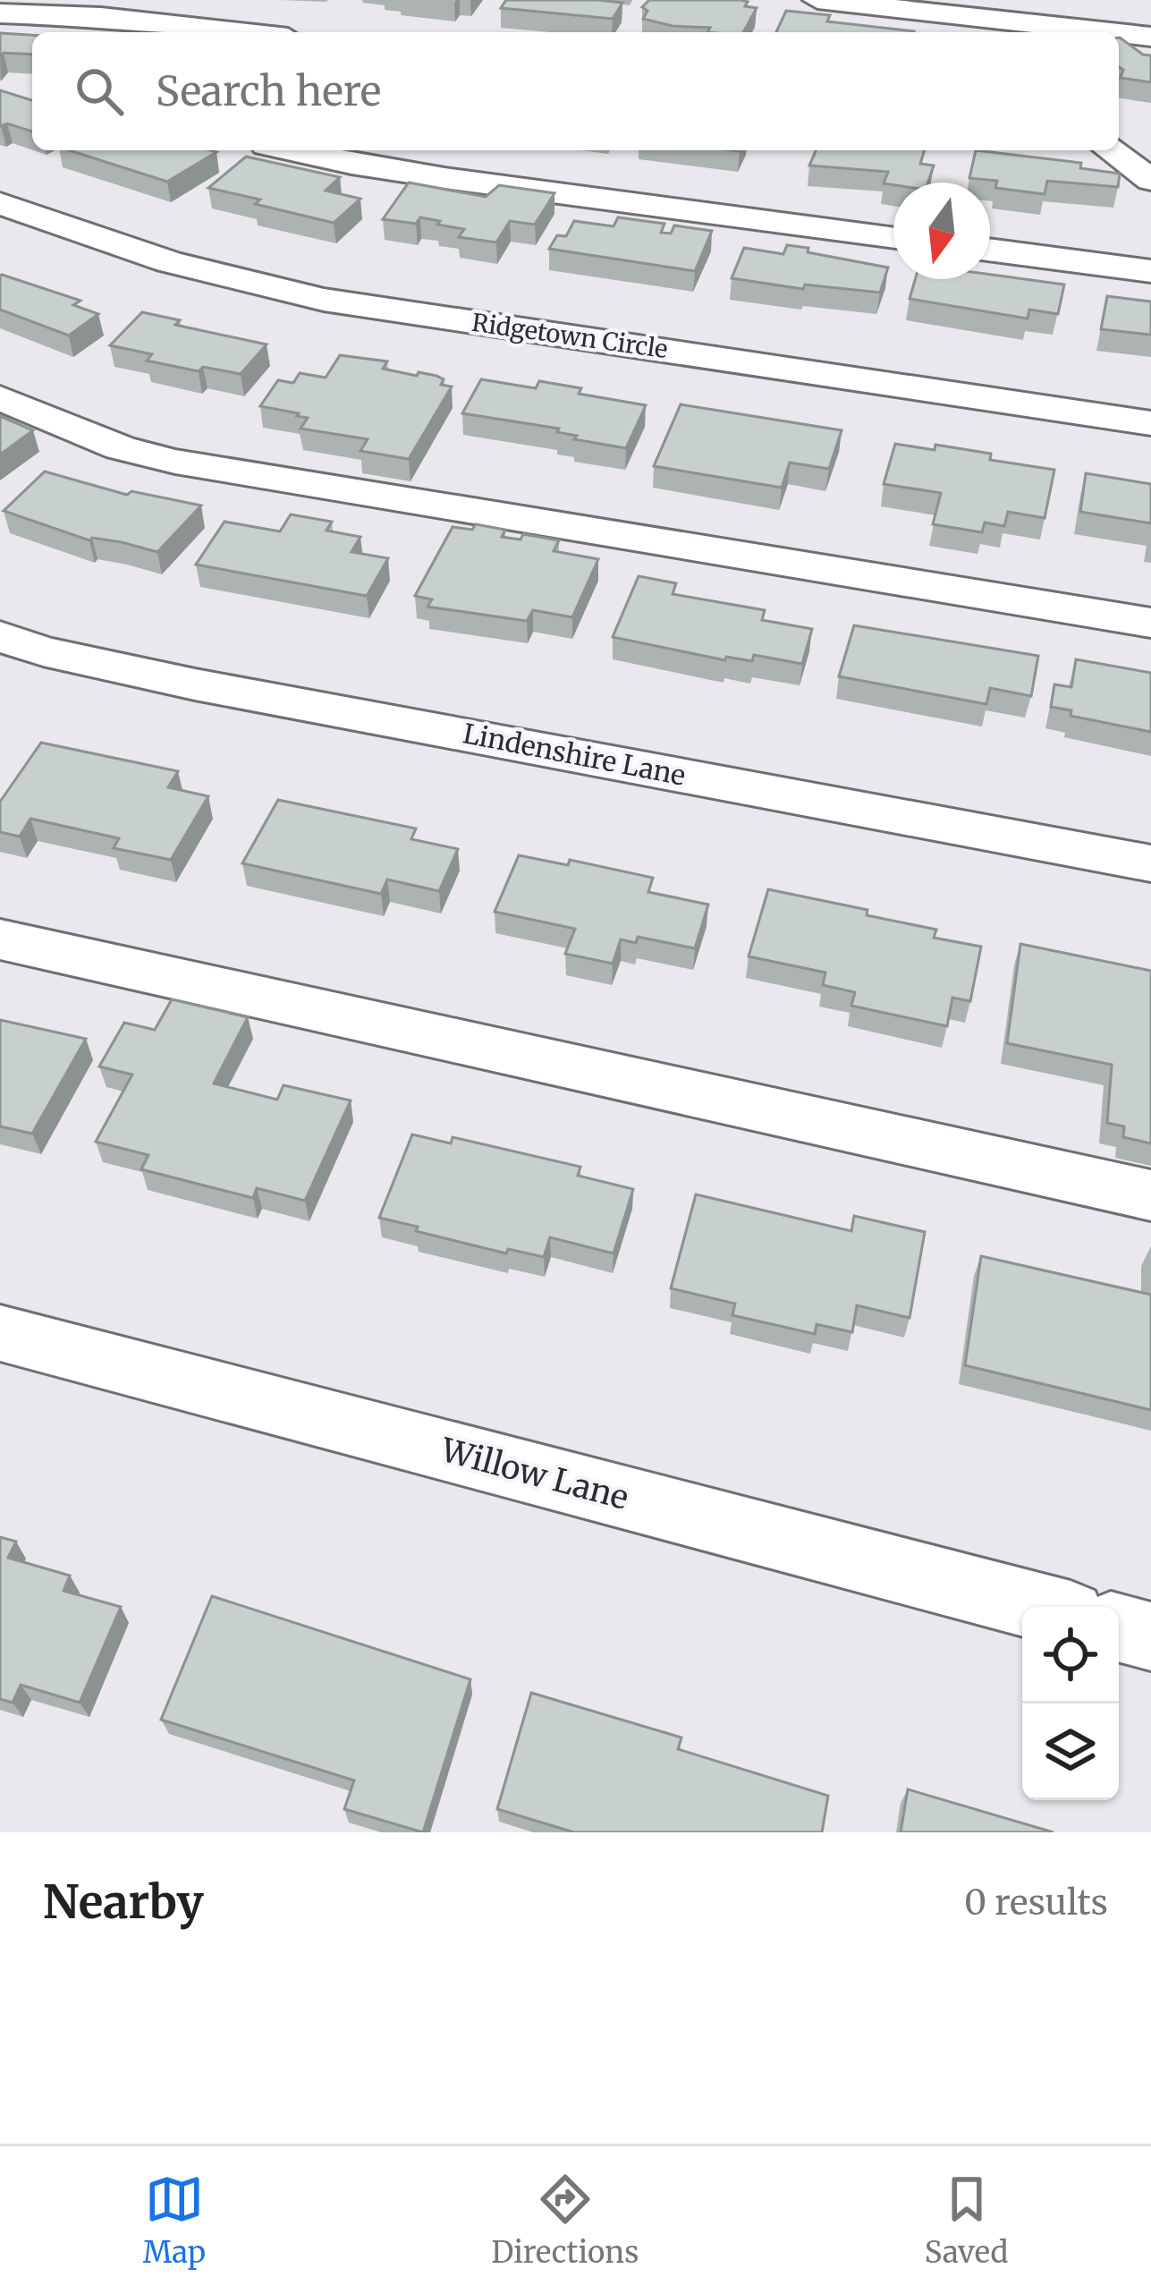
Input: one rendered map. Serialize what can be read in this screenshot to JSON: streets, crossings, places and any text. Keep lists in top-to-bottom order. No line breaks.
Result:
{"streets":{"street":["Ridgetown Circle","Lindenshire Lane","Willow Lane"]},"north":"bottom","page":{"search":"Search here","heading":["Nearby","0 results"],"nav":["Map","Directions","Saved"]}}
